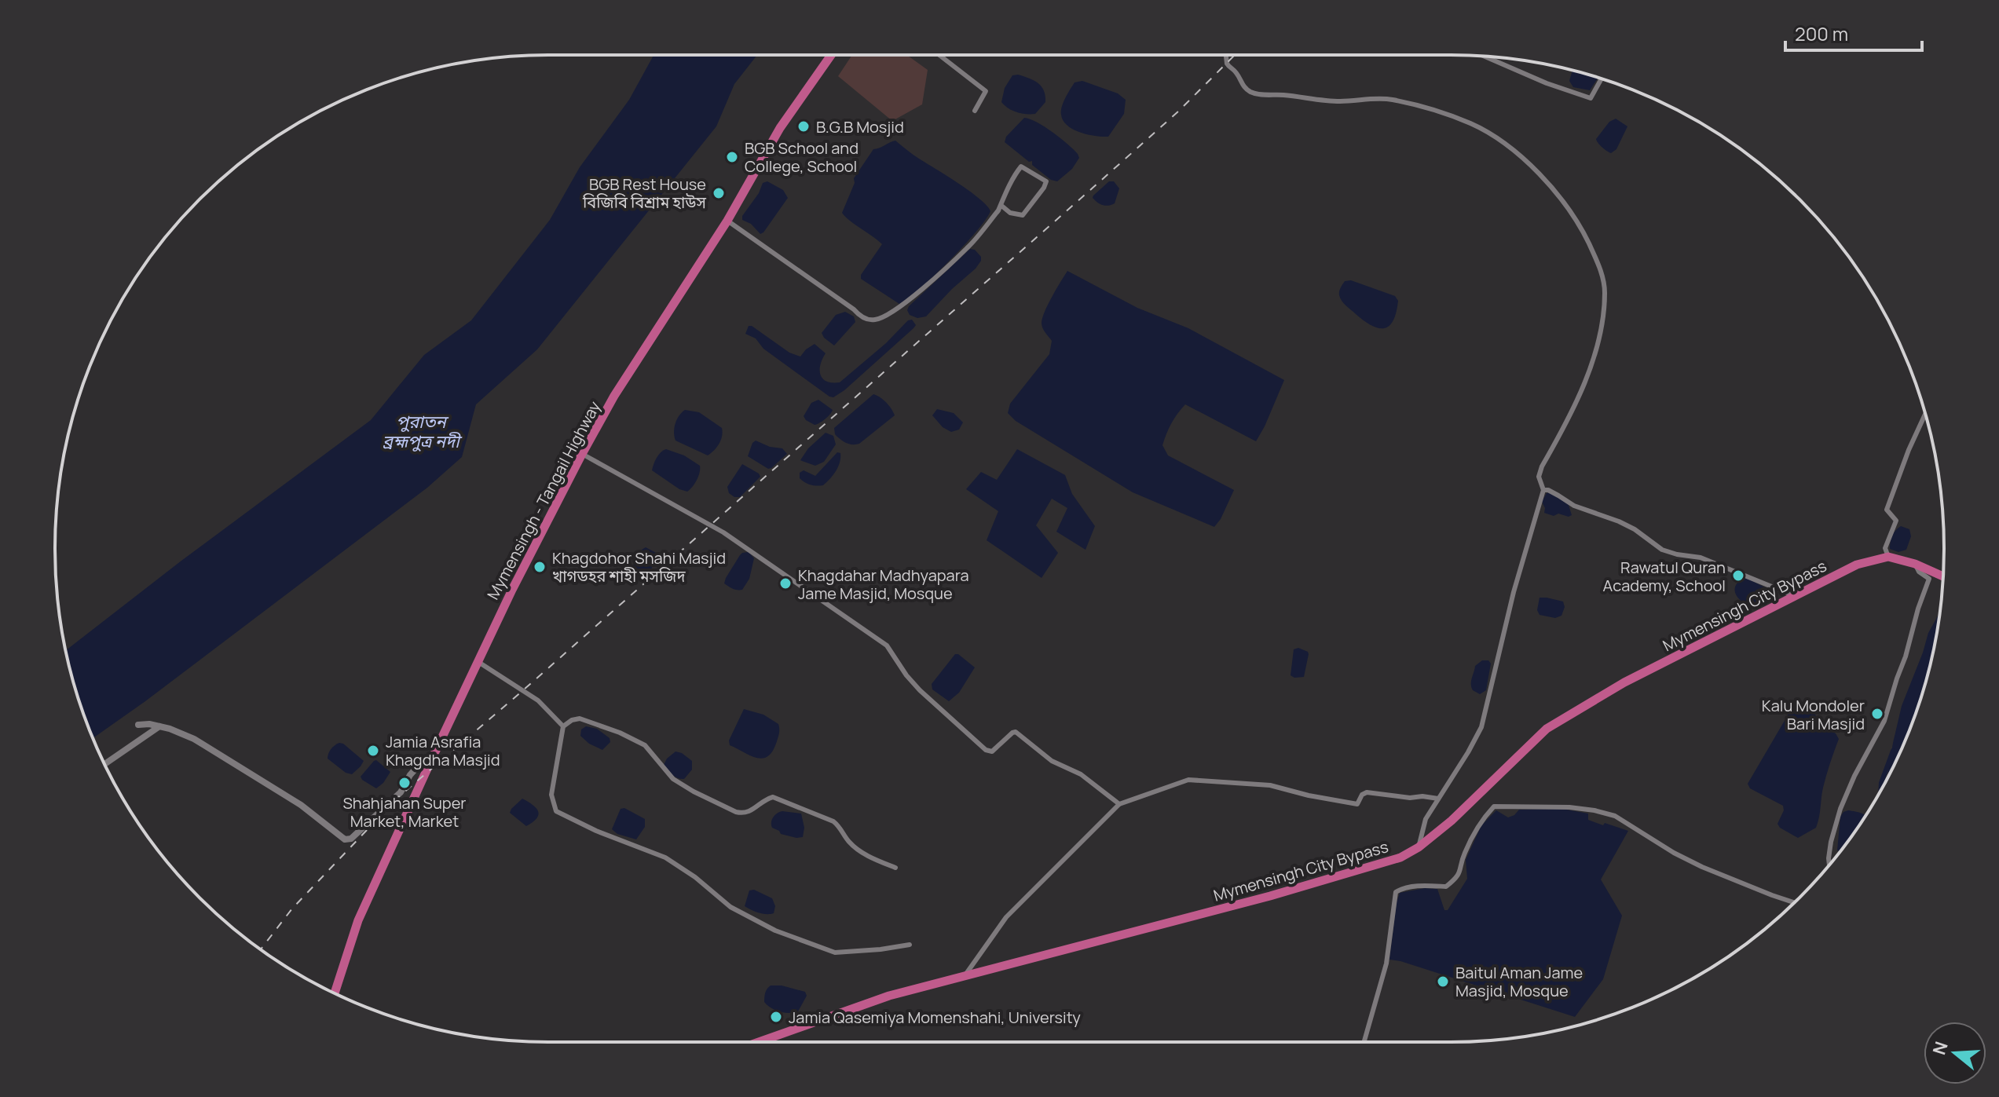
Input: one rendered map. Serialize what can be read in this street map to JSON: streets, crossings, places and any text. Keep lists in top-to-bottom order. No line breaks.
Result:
{"streets":{"highway":["Mymensingh - Tangail Highway","Mymensingh City Bypass"]},"water":["পুরাতন ব্রহ্মপুত্র নদী"],"places":["B.G.B Mosjid","BGB School and College, School","BGB Rest House বিজিবি বিশ্রাম হাউস","Khagdohor Shahi Masjid খাগডহর শাহী মসজিদ","Rawatul Quran Academy, School","Khagdahar Madhyapara Jame Masjid, Mosque","Kalu Mondoler Bari Masjid","Jamia Asrafia Khagdha Masjid","Shahjahan Super Market, Market","Baitul Aman Jame Masjid, Mosque","Jamia Qasemiya Momenshahi, University"],"scale_bar":"200 m","north":"left"}
